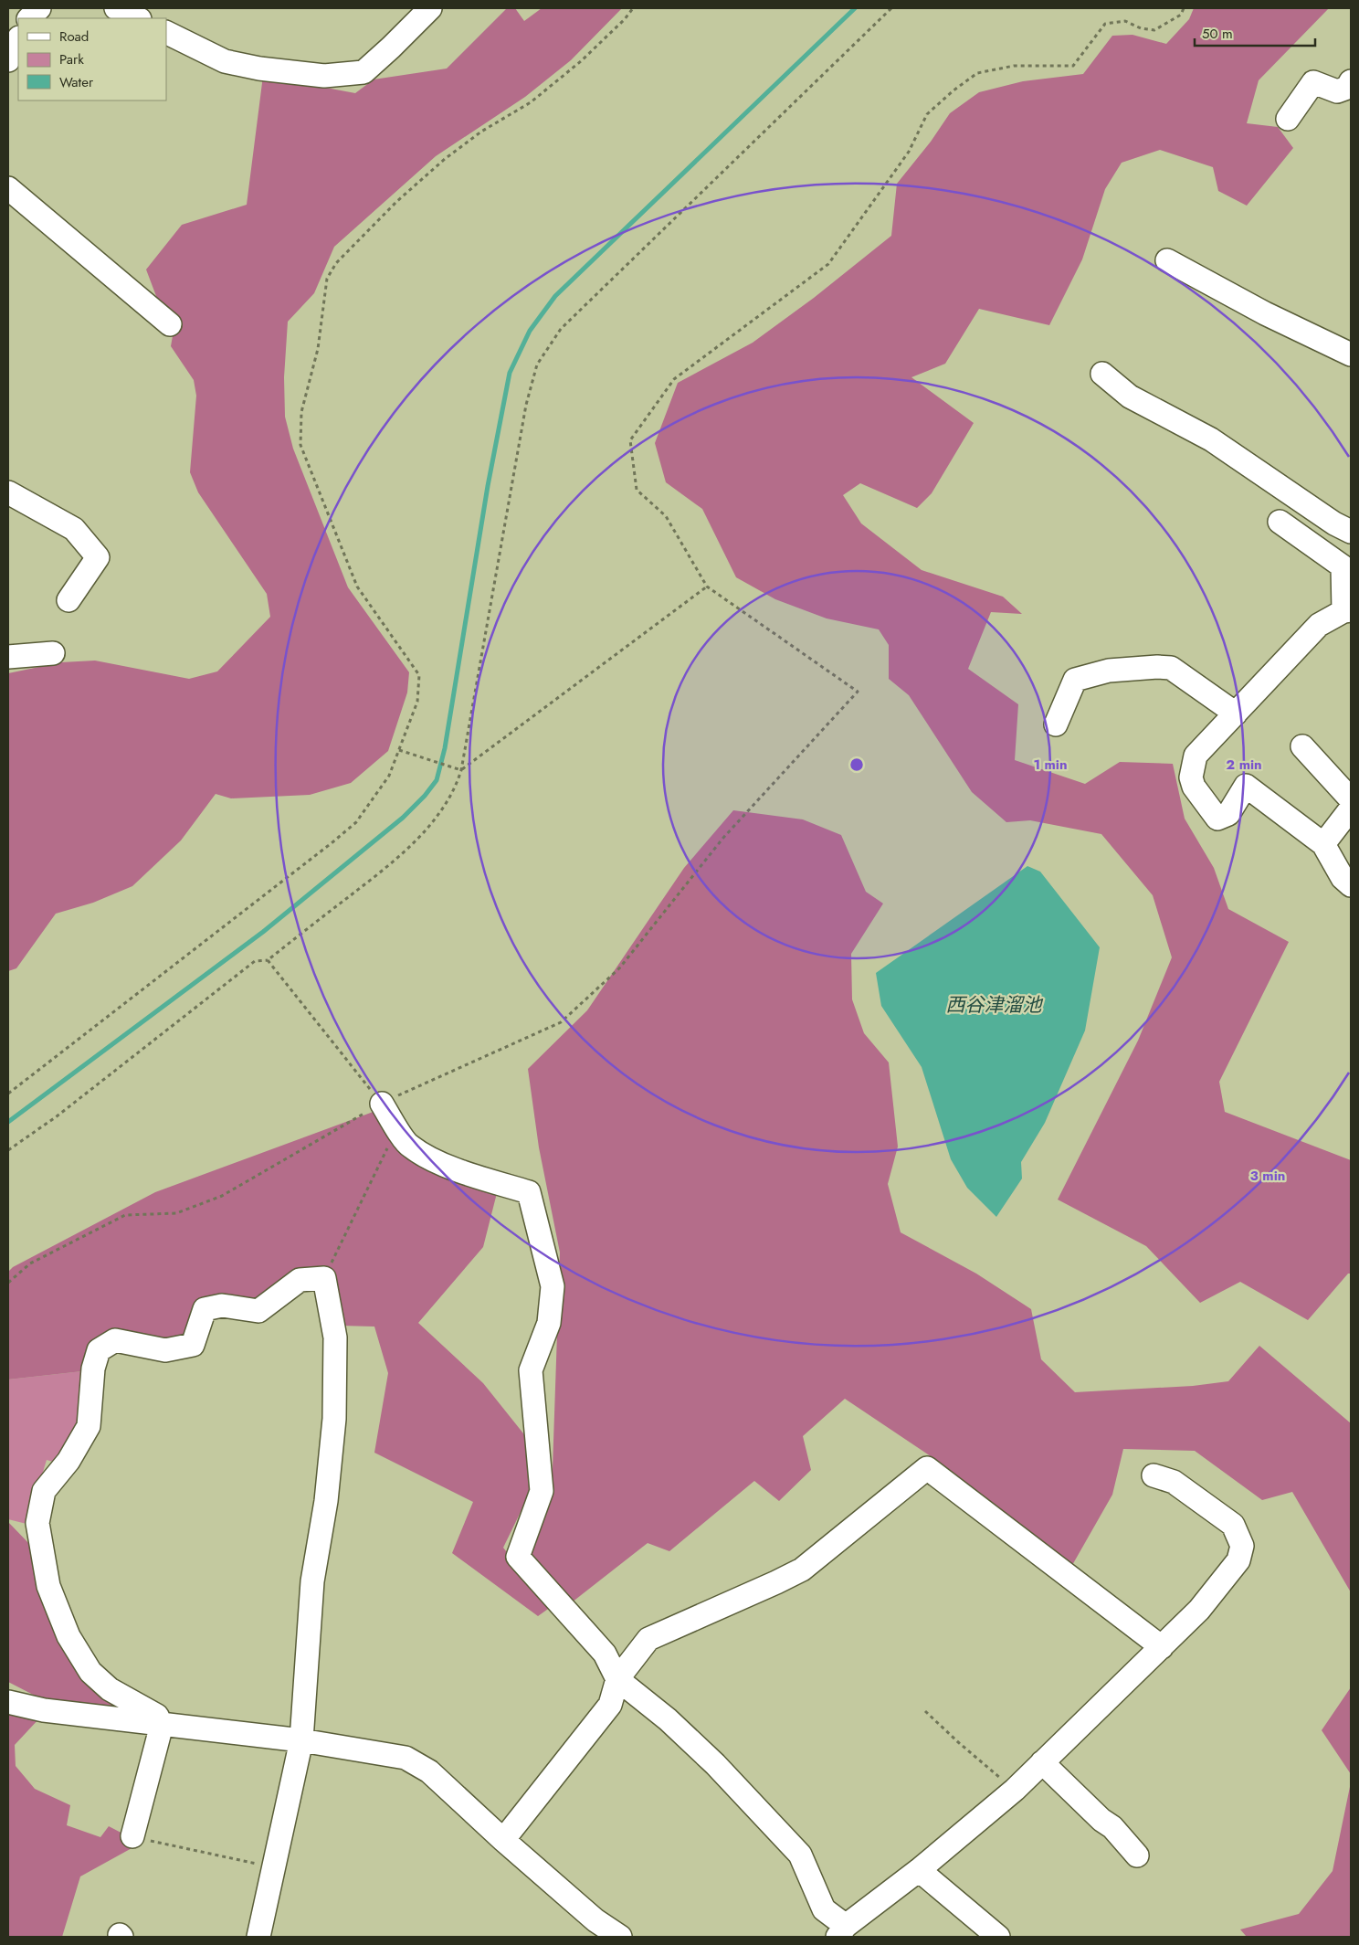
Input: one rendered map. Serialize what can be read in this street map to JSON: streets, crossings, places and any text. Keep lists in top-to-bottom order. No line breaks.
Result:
{"water":["西谷津溜池"],"legend":["Road","Park","Water"],"scale_bar":"50 m","rings":["1 min","2 min","3 min"]}
